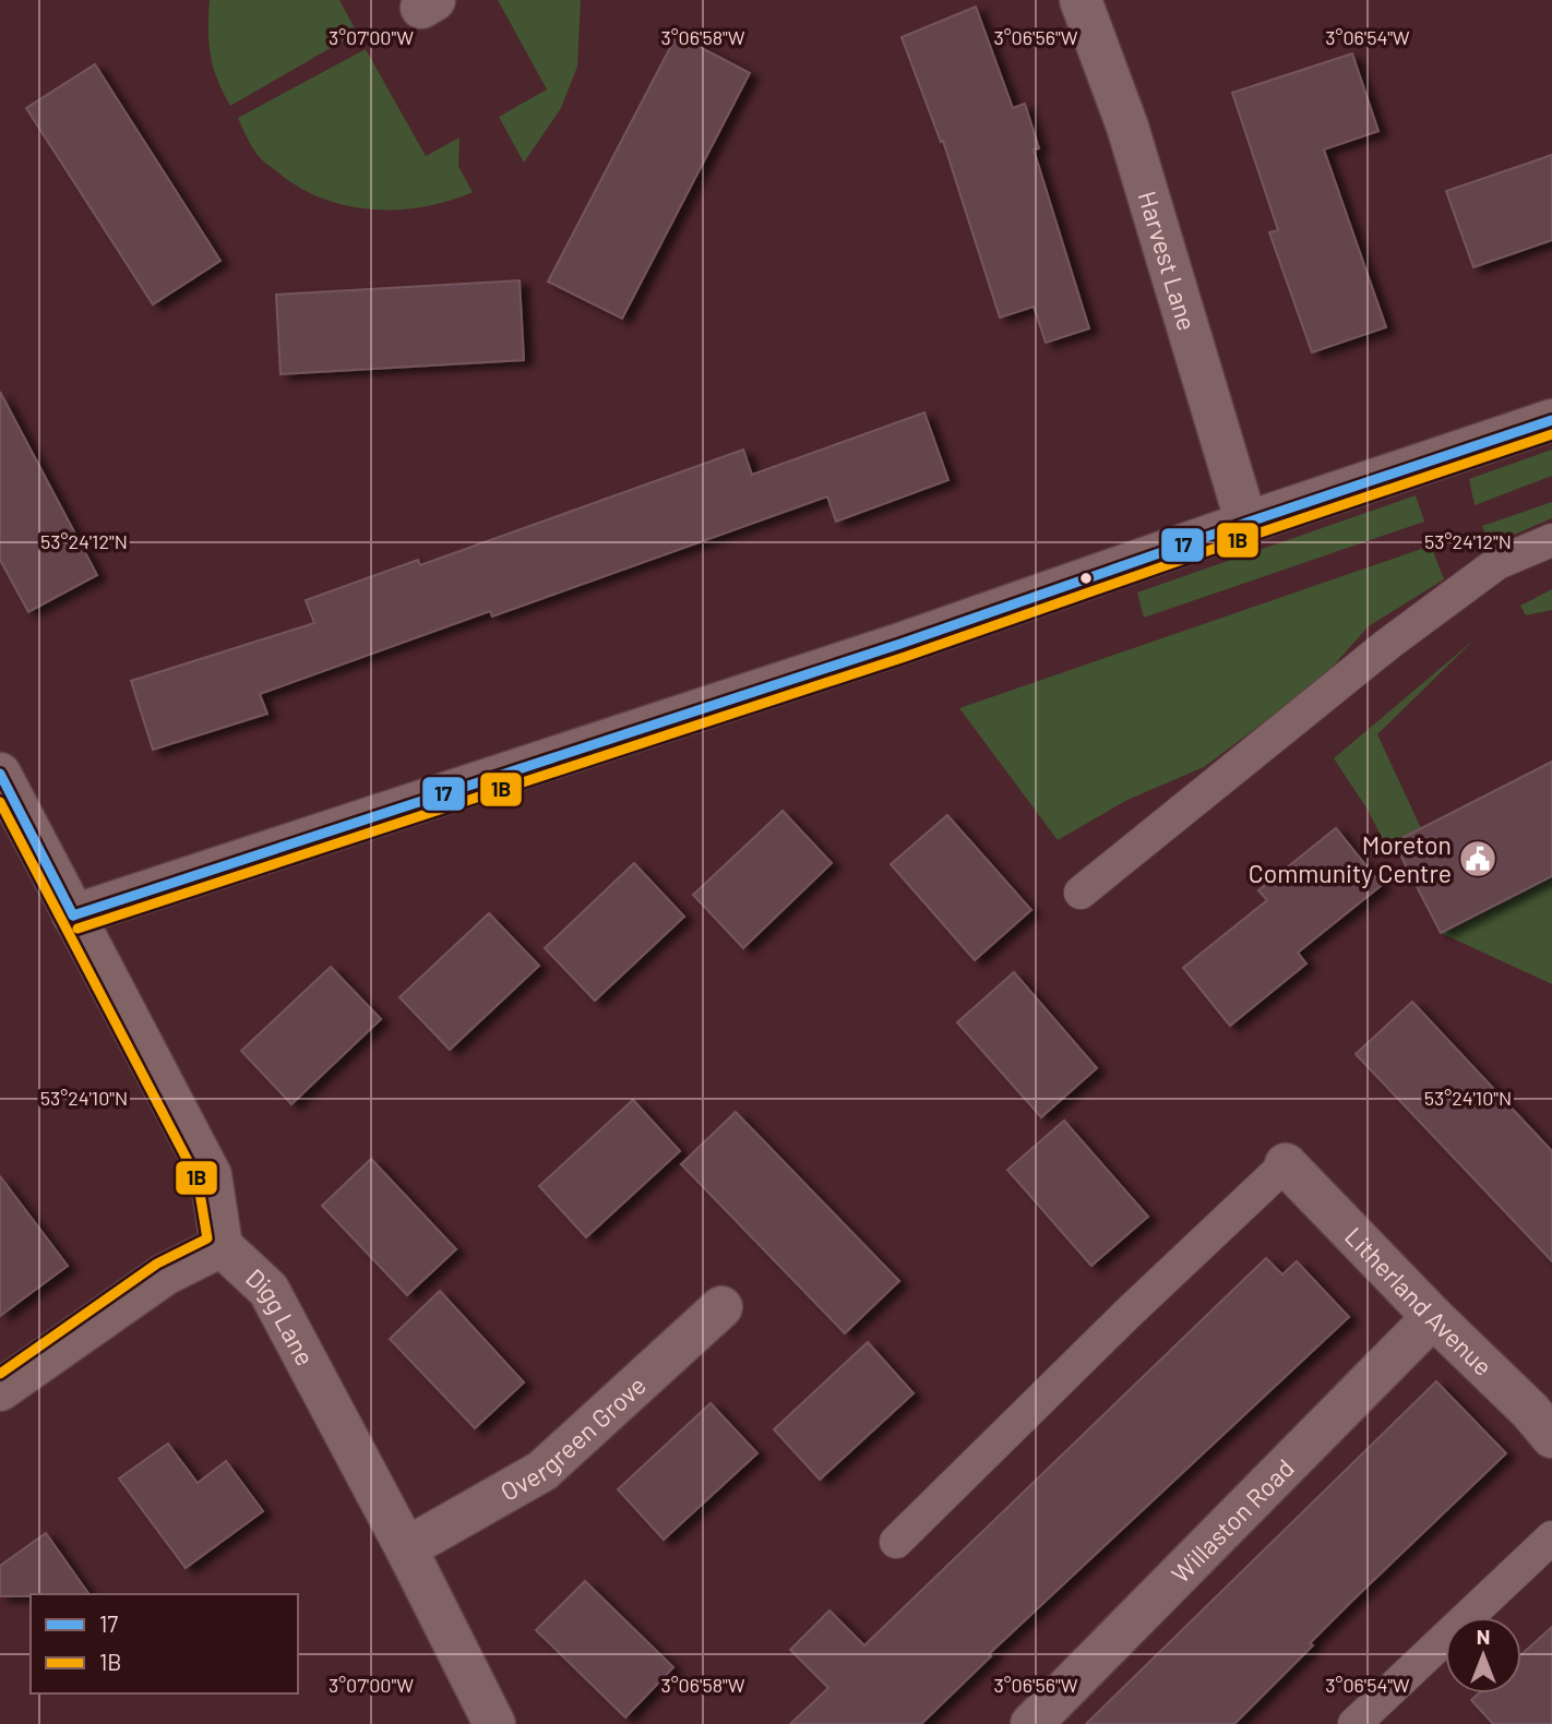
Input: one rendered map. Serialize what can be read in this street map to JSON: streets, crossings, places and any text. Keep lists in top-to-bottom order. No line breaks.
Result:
{"streets":{"street":["Harvest Lane","Litherland Avenue","Digg Lane","Overgreen Grove","Willaston Road"]},"crossings":[["Litherland Avenue","Willaston Road"],["Digg Lane","Overgreen Grove"]],"places":{"public building":["Moreton Community Centre"]},"lines":["transit line 17","transit line 1B"],"legend":["17","1B"],"north":"top","coordinates":["3°07'00\"W","3°06'58\"W","3°06'56\"W","3°06'54\"W","53°24'12\"N","53°24'10\"N"]}
